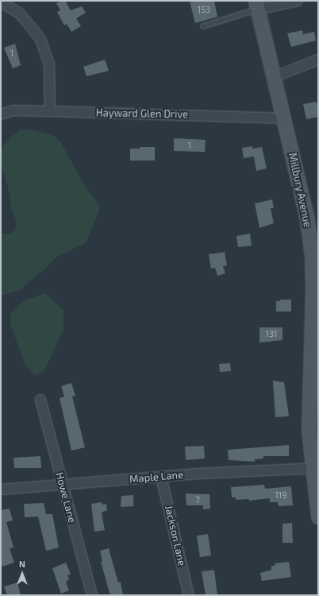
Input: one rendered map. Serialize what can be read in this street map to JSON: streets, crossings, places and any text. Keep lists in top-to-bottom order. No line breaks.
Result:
{"streets":{"main road":["Millbury Avenue"],"street":["Hayward Glen Drive","Maple Lane","Howe Lane","Jackson Lane"]},"crossings":[["Hayward Glen Drive","Millbury Avenue"],["Millbury Avenue","Maple Lane"],["Maple Lane","Howe Lane"],["Maple Lane","Jackson Lane"]],"house_numbers":["153","1","1","131","119","7"],"north":"top"}
